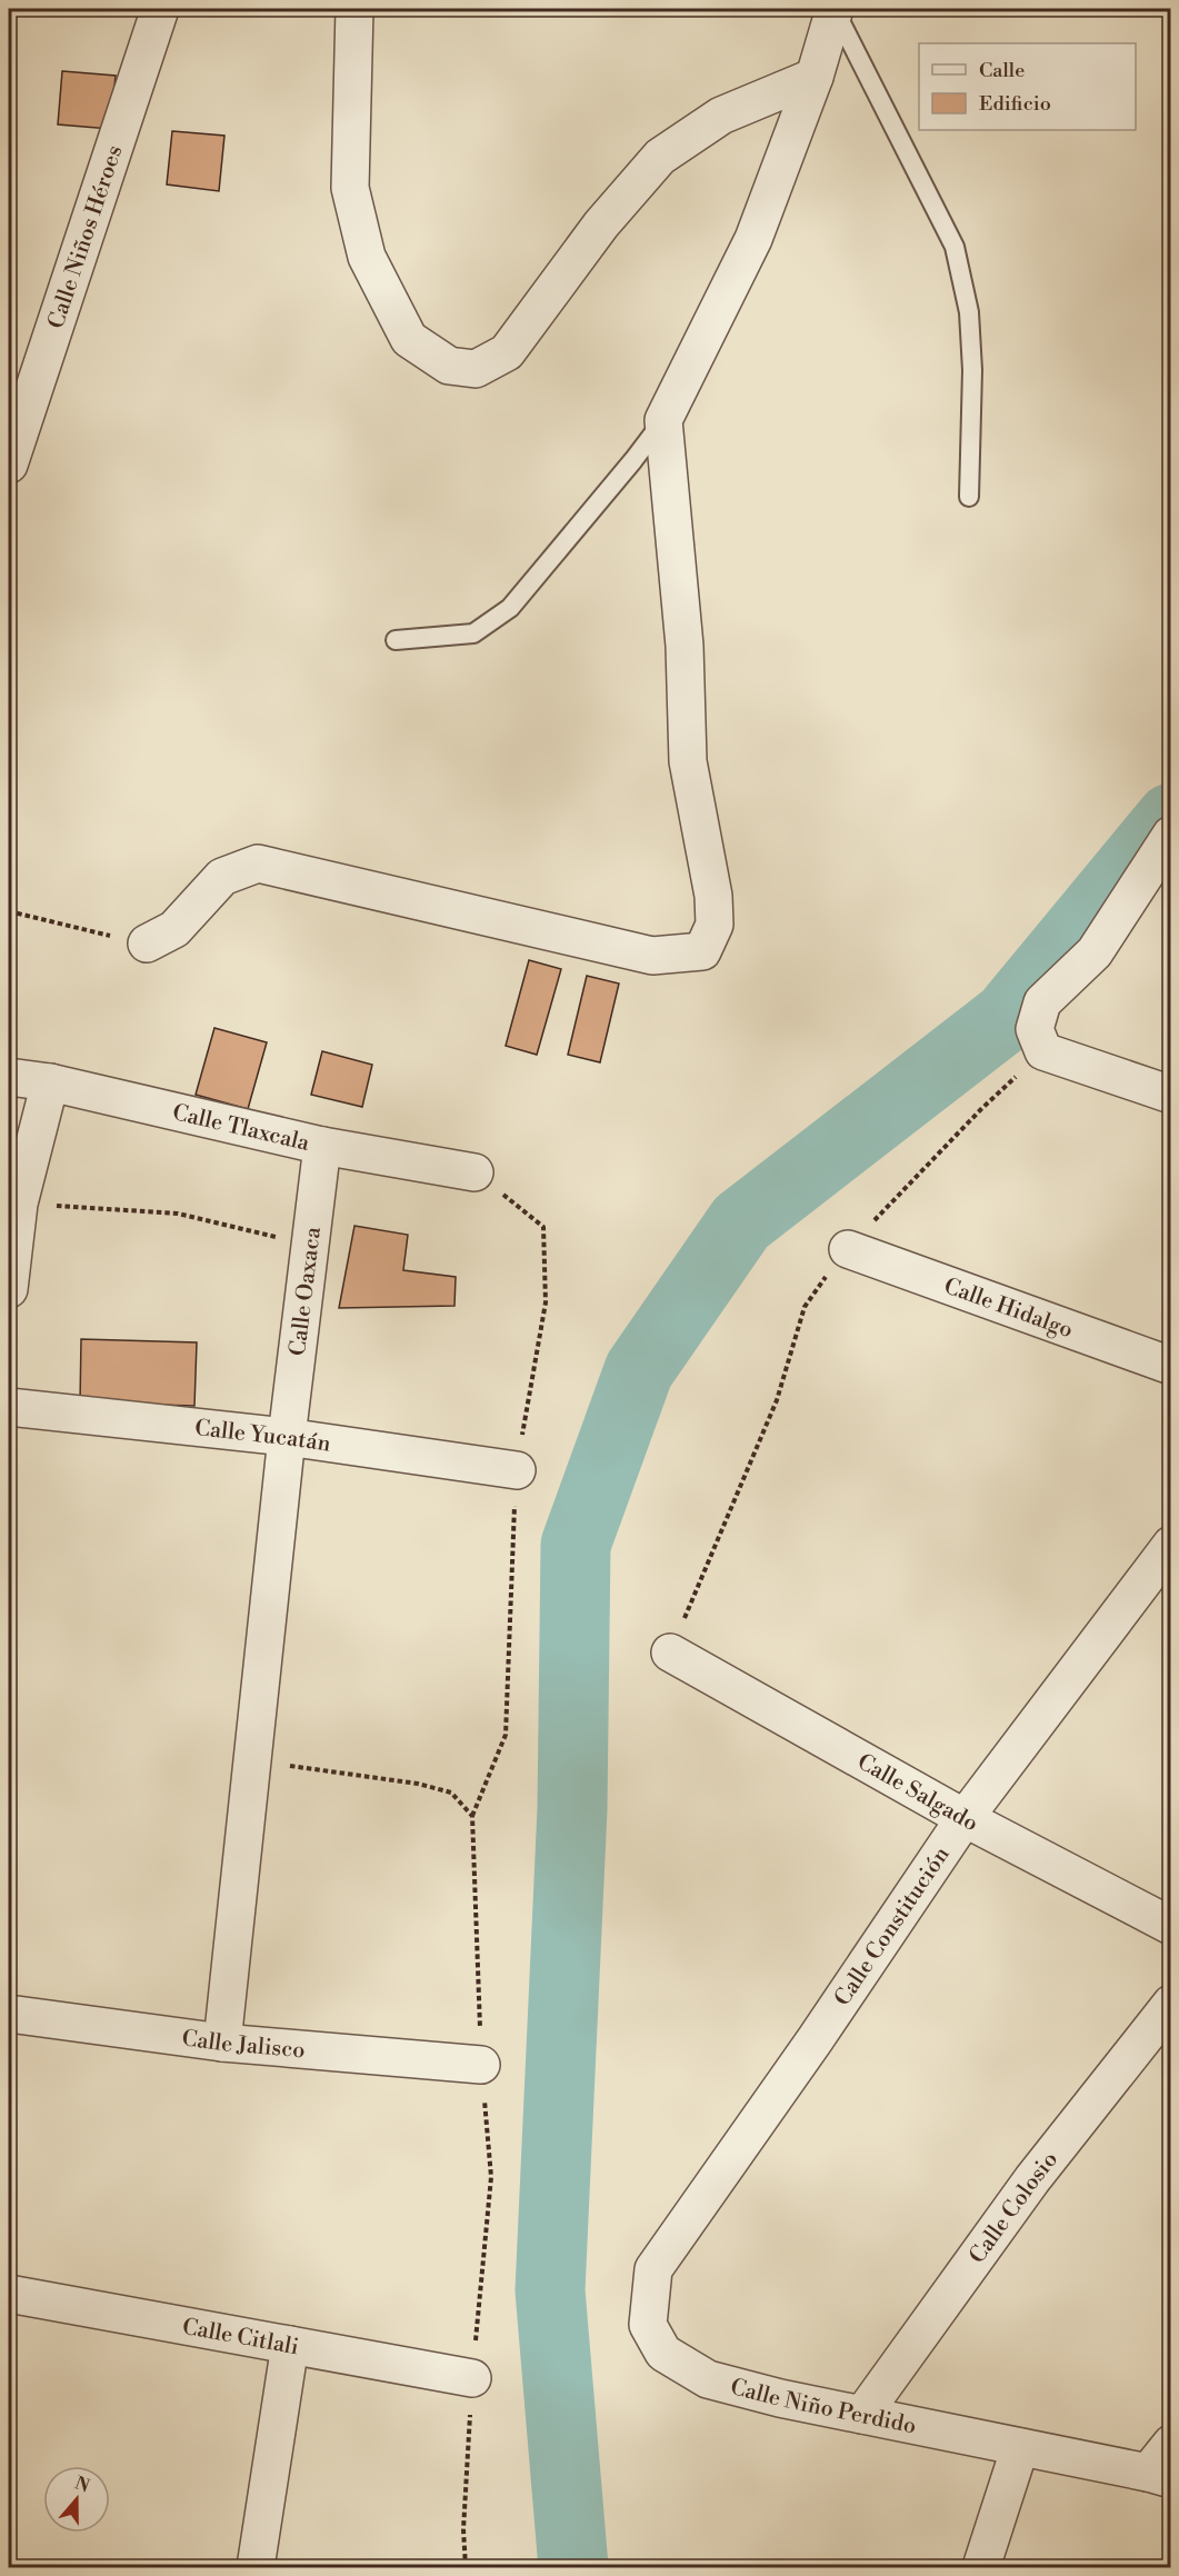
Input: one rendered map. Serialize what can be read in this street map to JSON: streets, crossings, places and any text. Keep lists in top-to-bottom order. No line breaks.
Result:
{"streets":{"street":["Calle Niños Héroes","Calle Tlaxcala","Calle Oaxaca","Calle Hidalgo","Calle Yucatán","Calle Salgado","Calle Constitución","Calle Jalisco","Calle Colosio","Calle Citlali","Calle Niño Perdido"]},"crossings":[["Calle Tlaxcala","Calle Oaxaca"],["Calle Oaxaca","Calle Yucatán"],["Calle Oaxaca","Calle Jalisco"],["Calle Salgado","Calle Constitución"],["Calle Constitución","Calle Niño Perdido"],["Calle Colosio","Calle Niño Perdido"]],"legend":["Calle","Edificio"],"north":"top"}
